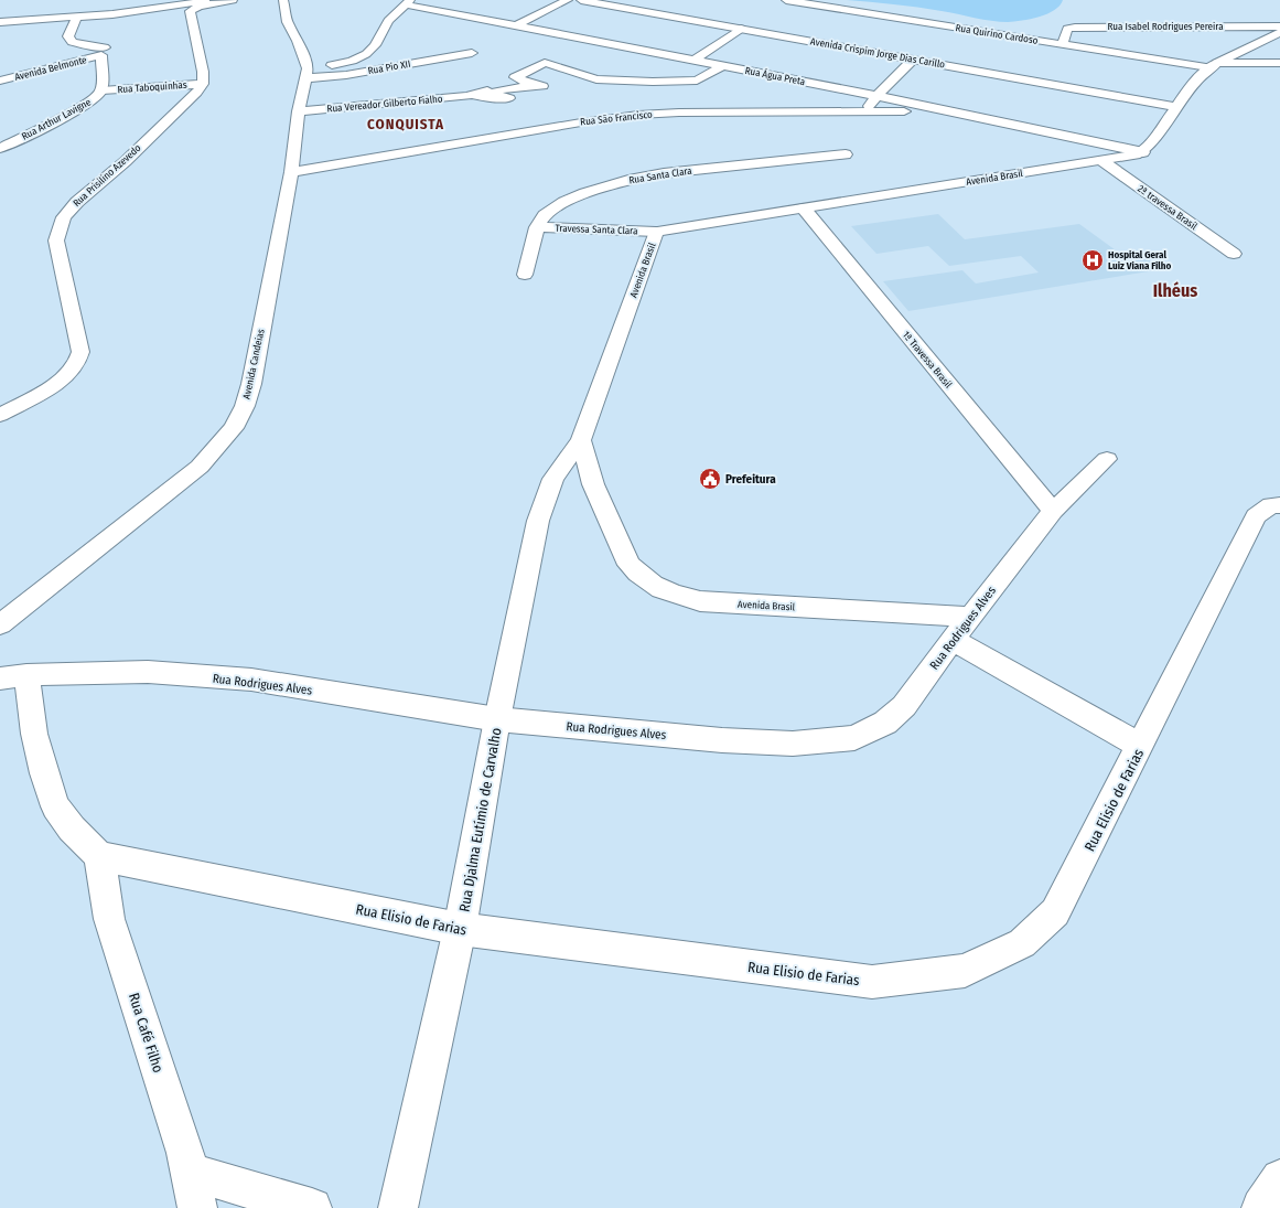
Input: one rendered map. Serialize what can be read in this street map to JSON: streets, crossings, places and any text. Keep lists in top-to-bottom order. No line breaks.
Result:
{"streets":{"street":["Rua Isabel Rodrigues Pereira","Rua Quirino Cardoso","Avenida Crispim Jorge Dias Carillo","Rua Pio XII","Avenida Belmonte","Rua Água Preta","Rua Taboquinhas","Rua Vereador Gilberto Fialho","Rua São Francisco","Rua Arthur Lavigne","Rua Prisilino Azevedo","Rua Santa Clara","Avenida Brasil","2ª travessa Brasil","Travessa Santa Clara","1ª Travessa Brasil","Avenida Candeias","Rua Rodrigues Alves","Rua Elisio de Farias","Rua Djalma Eutímio de Carvalho","Rua Café Filho"]},"crossings":[["Rua Isabel Rodrigues Pereira","Rua Quirino Cardoso"],["Rua Pio XII","Avenida Candeias"],["Avenida Belmonte","Rua Arthur Lavigne"],["Rua Água Preta","Rua São Francisco"],["Rua Água Preta","Avenida Brasil"],["Rua Taboquinhas","Rua Arthur Lavigne"],["Rua Taboquinhas","Rua Prisilino Azevedo"],["Rua Vereador Gilberto Fialho","Avenida Candeias"],["Rua São Francisco","Avenida Candeias"],["Rua Santa Clara","Travessa Santa Clara"],["Avenida Brasil","2ª travessa Brasil"],["Avenida Brasil","Travessa Santa Clara"],["Avenida Brasil","1ª Travessa Brasil"],["Avenida Brasil","Rua Rodrigues Alves"],["Avenida Brasil","Rua Djalma Eutímio de Carvalho"],["1ª Travessa Brasil","Rua Rodrigues Alves"],["Rua Rodrigues Alves","Rua Djalma Eutímio de Carvalho"],["Rua Elisio de Farias","Rua Djalma Eutímio de Carvalho"],["Rua Elisio de Farias","Rua Café Filho"]],"districts":["CONQUISTA","Ilhéus"],"places":{"hospital":["Hospital Geral Luiz Viana Filho"],"public building":["Prefeitura"]}}
